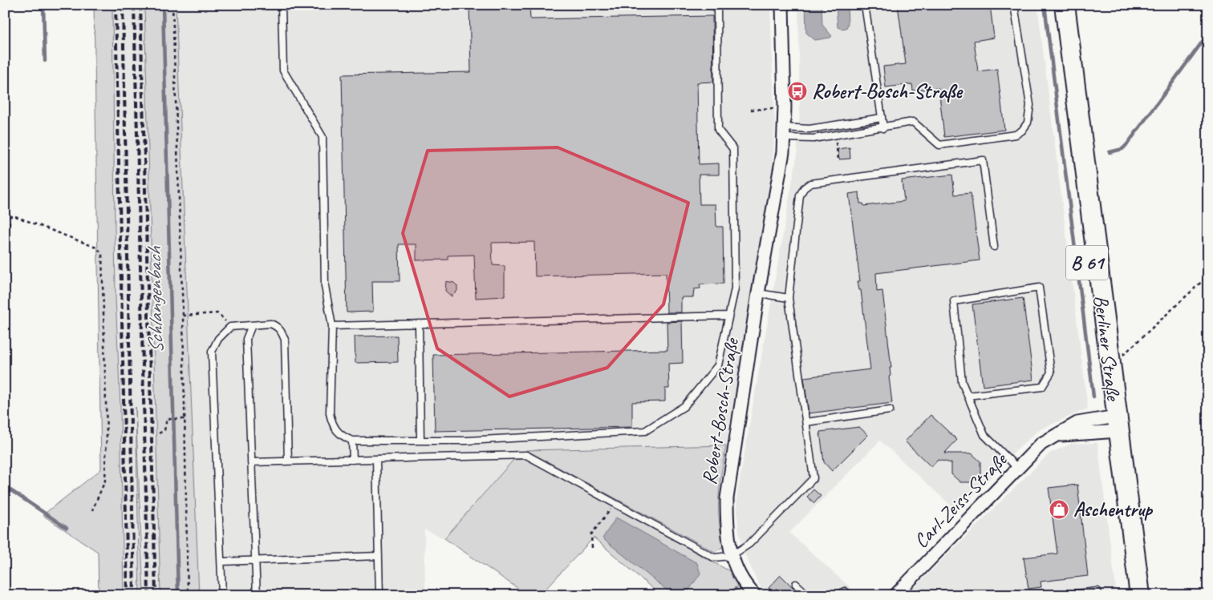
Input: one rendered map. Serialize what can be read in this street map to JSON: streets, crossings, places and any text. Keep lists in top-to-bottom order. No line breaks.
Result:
{"streets":{"main road":["B 61","Berliner Straße"],"street":["Robert-Bosch-Straße","Carl-Zeiss-Straße"]},"crossings":[["Berliner Straße","Carl-Zeiss-Straße"]],"water":["Schlangenbach"],"places":{"bus stop":["Robert-Bosch-Straße"],"shop":["Aschentrup"]}}
